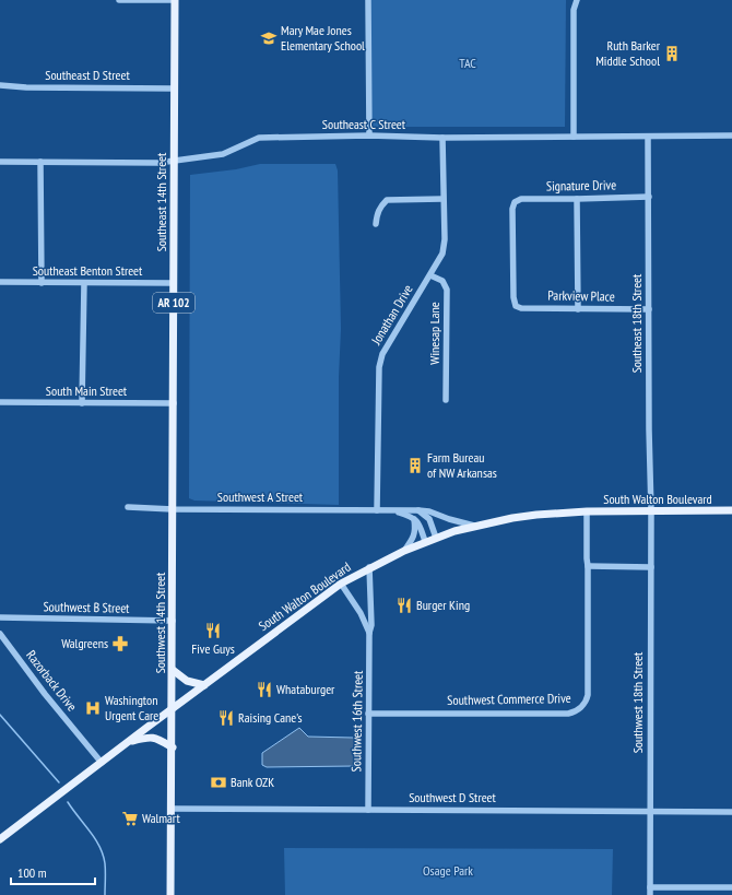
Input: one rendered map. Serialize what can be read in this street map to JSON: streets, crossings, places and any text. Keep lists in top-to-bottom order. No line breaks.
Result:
{"streets":{"main road":["Southeast 14th Street","AR 102","South Walton Boulevard","Southwest 14th Street"],"street":["Southeast D Street","Southeast C Street","Signature Drive","Southeast Benton Street","Parkview Place","Jonathan Drive","Southeast 18th Street","Winesap Lane","South Main Street","Southwest A Street","Southwest B Street","Razorback Drive","Southwest Commerce Drive","Southwest 18th Street","Southwest 16th Street","Southwest D Street"]},"crossings":[["Southeast D Street","Southeast 14th Street"],["Southeast C Street","Southeast 14th Street"],["Southeast C Street","Jonathan Drive"],["Southeast C Street","Southeast 18th Street"],["Signature Drive","Parkview Place"],["Signature Drive","Southeast 18th Street"],["Southeast 14th Street","Southeast Benton Street"],["Southeast 14th Street","South Main Street"],["Southeast 14th Street","Southwest 14th Street"],["Parkview Place","Southeast 18th Street"],["Jonathan Drive","Winesap Lane"],["Jonathan Drive","Southwest A Street"],["Southeast 18th Street","South Walton Boulevard"],["Southeast 18th Street","Southwest 18th Street"],["South Main Street","Southwest 14th Street"],["Southwest A Street","South Walton Boulevard"],["Southwest A Street","Southwest 14th Street"],["South Walton Boulevard","Southwest 14th Street"],["South Walton Boulevard","Razorback Drive"],["South Walton Boulevard","Southwest Commerce Drive"],["South Walton Boulevard","Southwest 18th Street"],["South Walton Boulevard","Southwest 16th Street"],["Southwest B Street","Southwest 14th Street"],["Southwest 14th Street","Southwest D Street"],["Southwest Commerce Drive","Southwest 16th Street"],["Southwest 18th Street","Southwest D Street"],["Southwest 16th Street","Southwest D Street"]],"parks":["TAC","Osage Park"],"places":{"school or university":["Mary Mae Jones Elementary School"],"building":["Ruth Barker Middle School","Farm Bureau of NW Arkansas"],"restaurant":["Burger King","Five Guys","Whataburger","Raising Cane's"],"pharmacy":["Walgreens"],"hospital":["Washington Urgent Care"],"bank":["Bank OZK"],"supermarket":["Walmart"]},"scale_bar":"100 m"}
